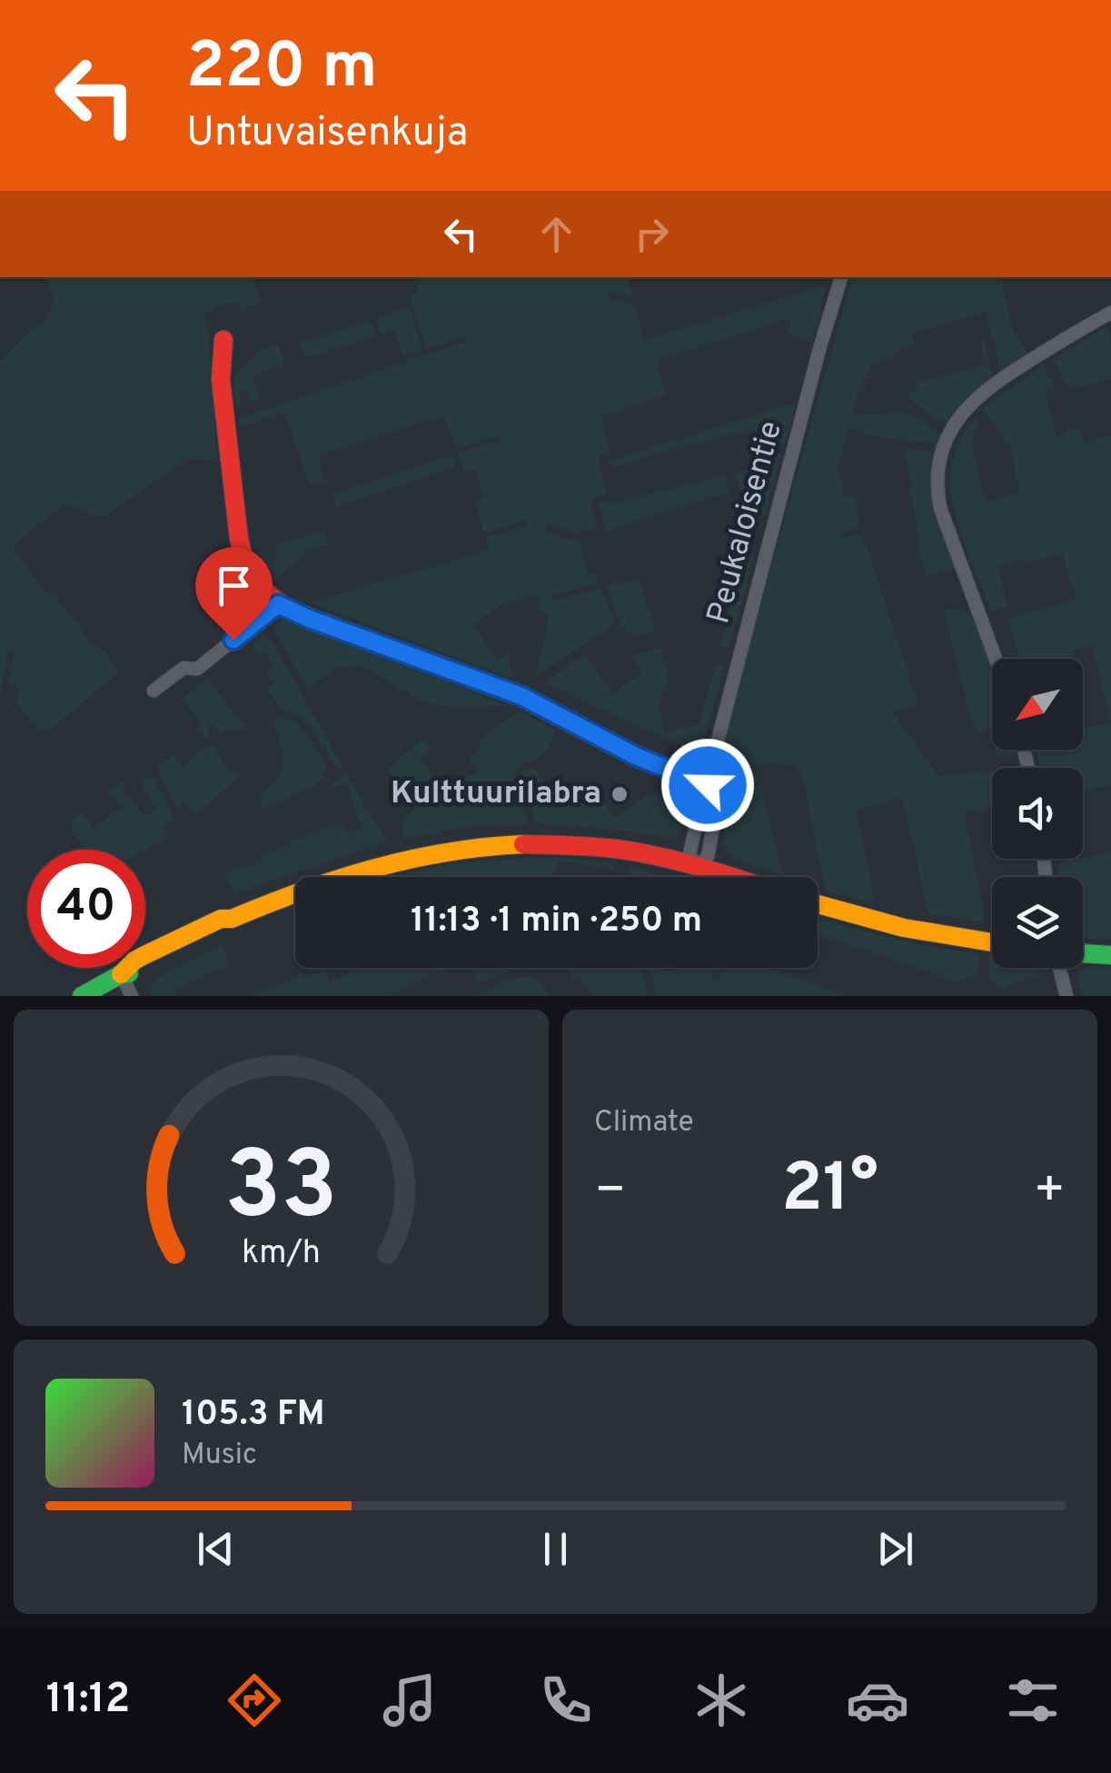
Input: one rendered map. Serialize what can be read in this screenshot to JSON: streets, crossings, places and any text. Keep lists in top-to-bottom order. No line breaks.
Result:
{"streets":{"street":["Peukaloisentie"]},"places":["Kulttuurilabra"],"north":"bottom left","page":{"turn":["220 m","Untuvaisenkuja"],"limit":"40","trip":"11:13 · 1 min · 250 m","tile":"Climate","heat":["−","21°","+"],"song":["105.3 FM","Music"],"tabs":"11:12","gauge":["33","km/h"]}}
